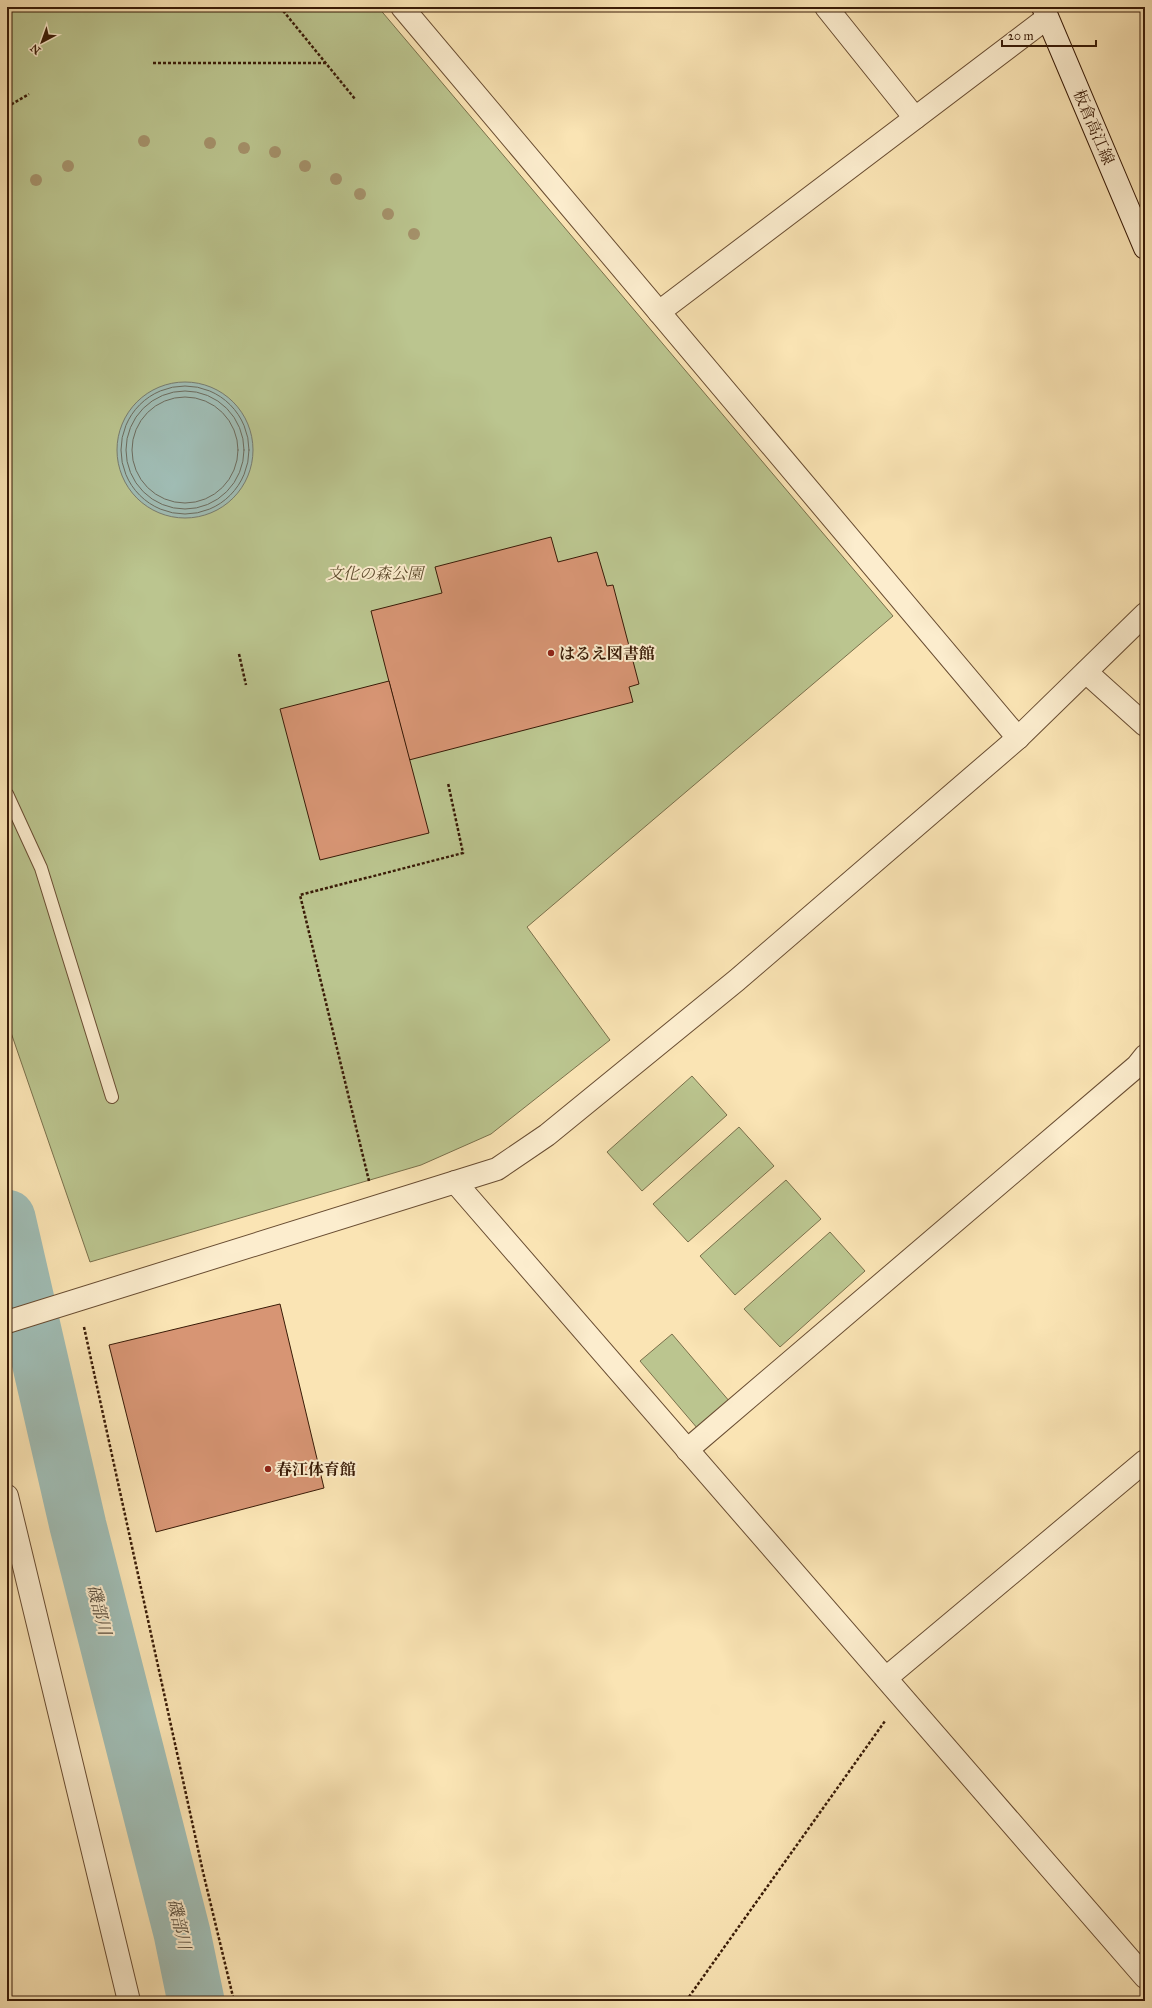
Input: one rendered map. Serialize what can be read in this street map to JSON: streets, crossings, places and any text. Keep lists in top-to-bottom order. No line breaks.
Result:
{"streets":{"street":["板倉高江線"]},"water":["磯部川"],"parks":["文化の森公園"],"places":["はるえ図書館","春江体育館"],"scale_bar":"20 m","north":"bottom left"}
